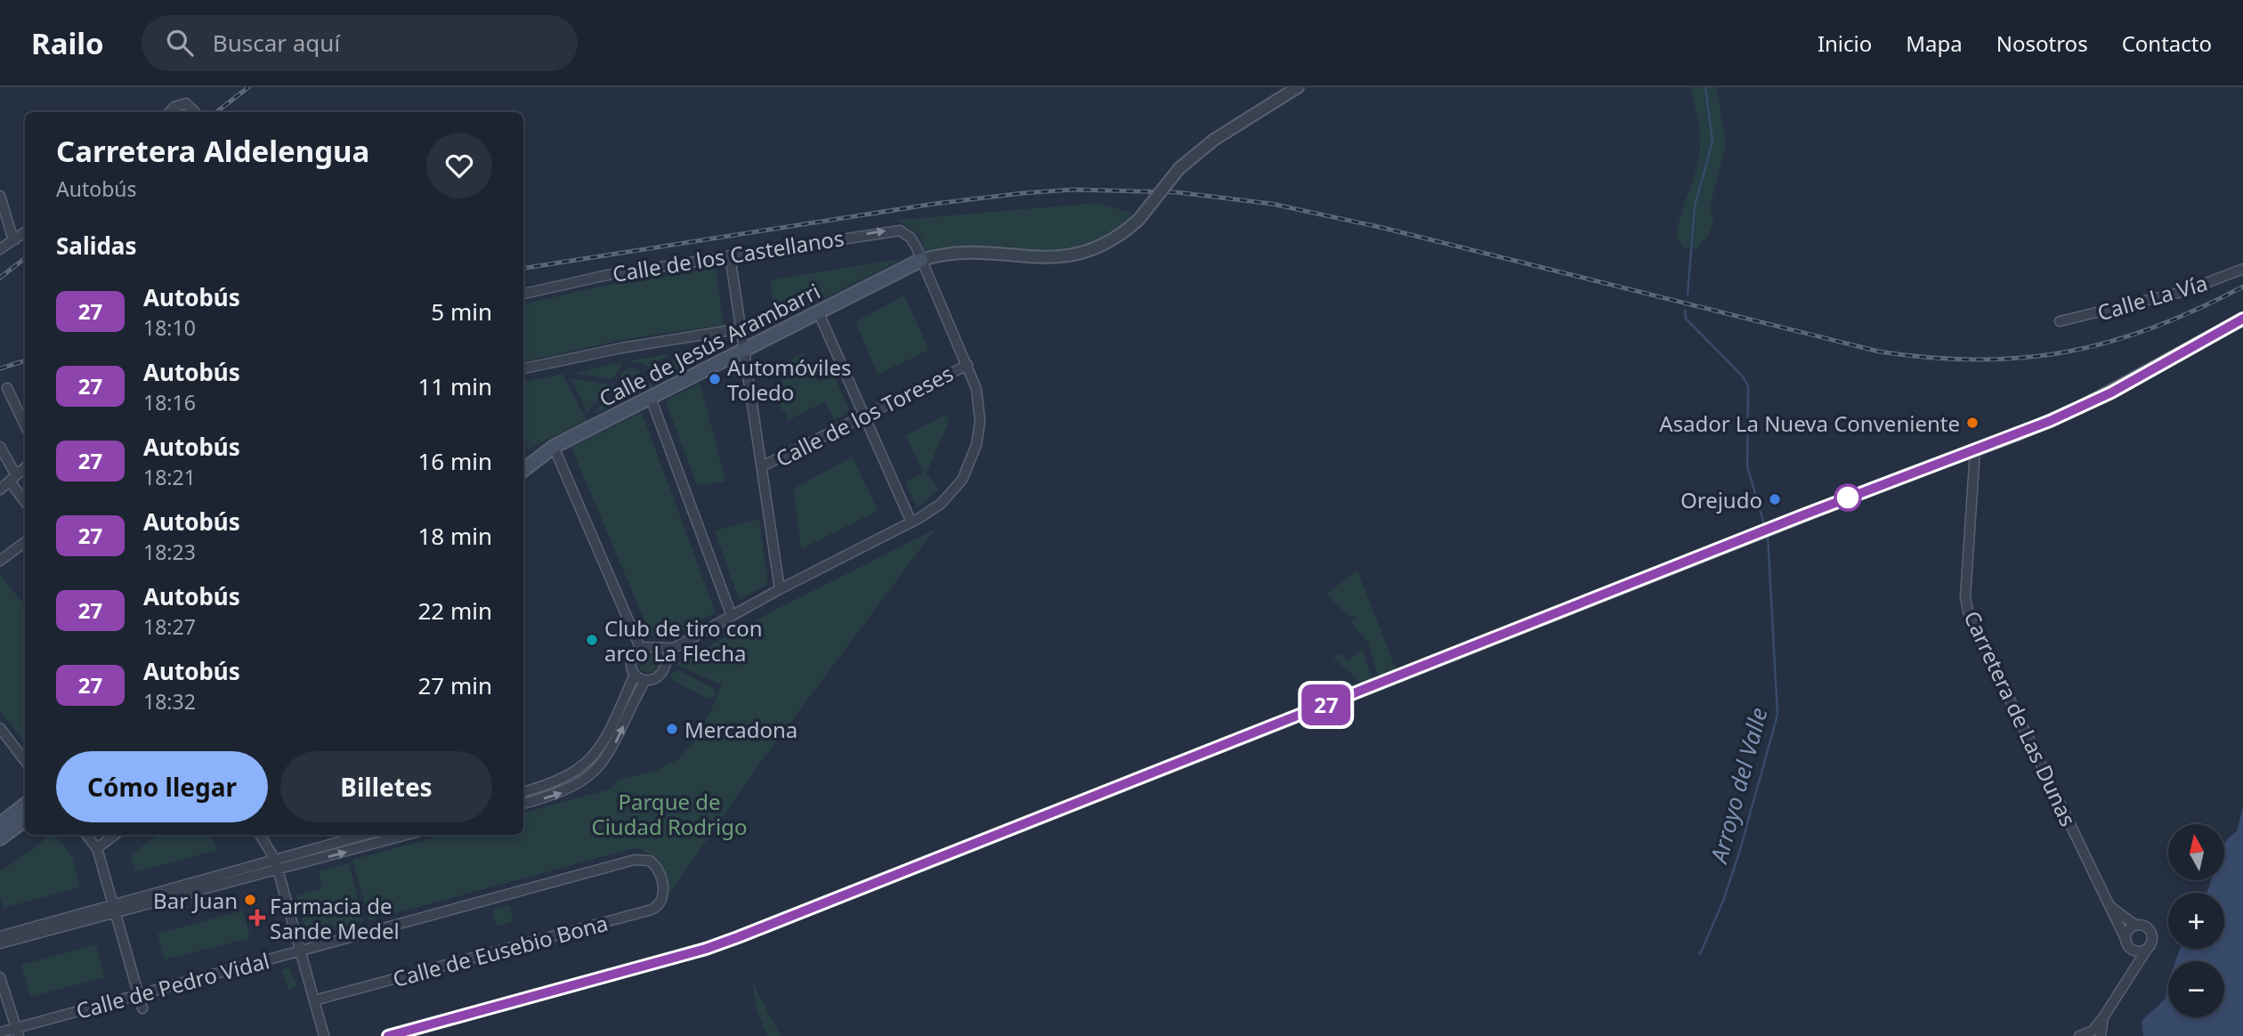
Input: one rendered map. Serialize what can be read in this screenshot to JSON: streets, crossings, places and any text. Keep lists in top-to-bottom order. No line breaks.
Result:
{"streets":{"main road":["Calle de Jesús Arambarri"],"street":["Calle de los Castellanos","Calle La Vía","Calle de los Toreses","Carretera de Las Dunas","Calle de Eusebio Bona","Calle de Pedro Vidal"]},"crossings":[["Calle de los Castellanos","Calle de Jesús Arambarri"],["Calle de los Castellanos","Calle de los Toreses"],["Calle de Eusebio Bona","Calle de Pedro Vidal"]],"water":["Arroyo del Valle"],"parks":["Parque de Ciudad Rodrigo"],"places":{"other":["Automóviles Toledo","Asador La Nueva Conveniente","Orejudo","Club de tiro con arco La Flecha","Mercadona","Bar Juan"],"health":["Farmacia de Sande Medel"]},"lines":["bus line 27"],"north":"top","page":{"header":"Railo","search":"Buscar aquí","nav":["Inicio","Mapa","Nosotros","Contacto"],"on_map":"27","heading":[["Carretera Aldelengua","Autobús"],"Salidas"],"list":[{"mark":"27","name":"Autobús","note":"18:10","value":"5 min"},{"mark":"27","name":"Autobús","note":"18:16","value":"11 min"},{"mark":"27","name":"Autobús","note":"18:21","value":"16 min"},{"mark":"27","name":"Autobús","note":"18:23","value":"18 min"},{"mark":"27","name":"Autobús","note":"18:27","value":"22 min"},{"mark":"27","name":"Autobús","note":"18:32","value":"27 min"}],"buttons":["Cómo llegar","Billetes"],"map_buttons":["+","−"]}}
